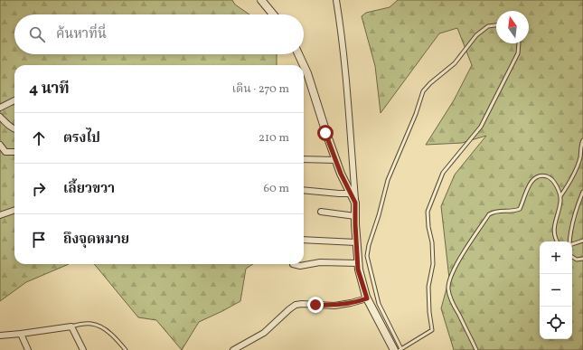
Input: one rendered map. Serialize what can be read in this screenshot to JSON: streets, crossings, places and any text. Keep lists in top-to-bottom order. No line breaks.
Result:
{"north":"top","page":{"search":"ค้นหาที่นี่","heading":["4 นาที","เดิน · 270 m"],"list":[["ตรงไป","210 m"],["เลี้ยวขวา","60 m"],"ถึงจุดหมาย"],"map_buttons":["+","−"]}}
